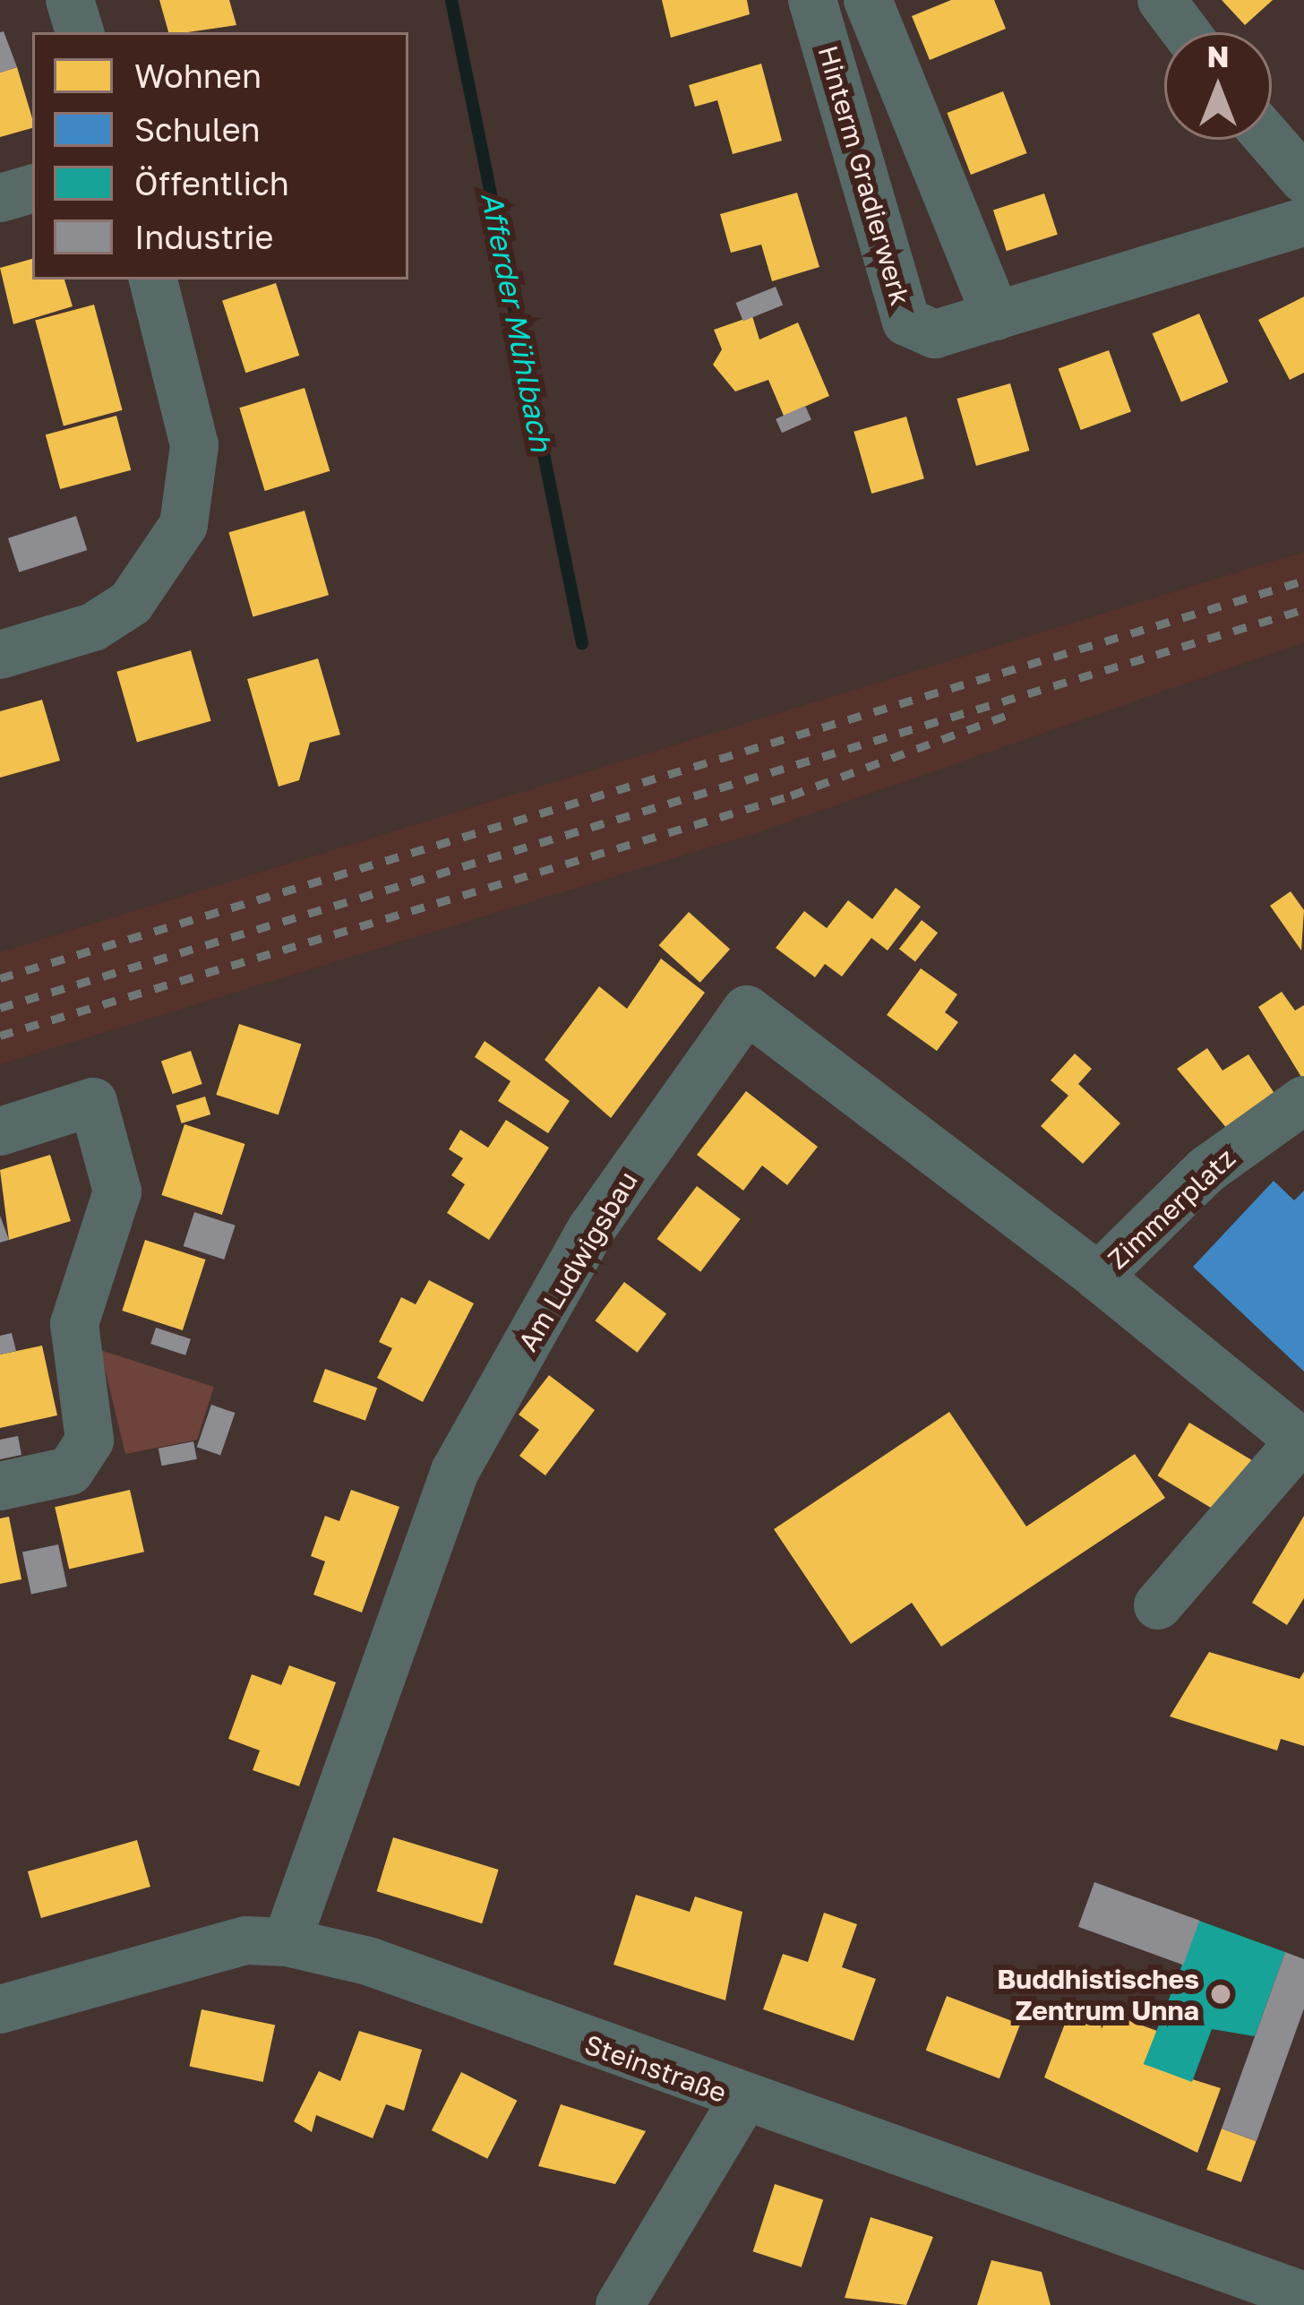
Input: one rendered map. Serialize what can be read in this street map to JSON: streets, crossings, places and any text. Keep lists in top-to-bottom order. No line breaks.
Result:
{"streets":{"street":["Hinterm Gradierwerk","Zimmerplatz","Am Ludwigsbau","Steinstraße"]},"crossings":[["Zimmerplatz","Am Ludwigsbau"],["Am Ludwigsbau","Steinstraße"]],"water":["Afferder Mühlbach"],"places":["Buddhistisches Zentrum Unna"],"legend":["Wohnen","Schulen","Öffentlich","Industrie"],"north":"top"}
